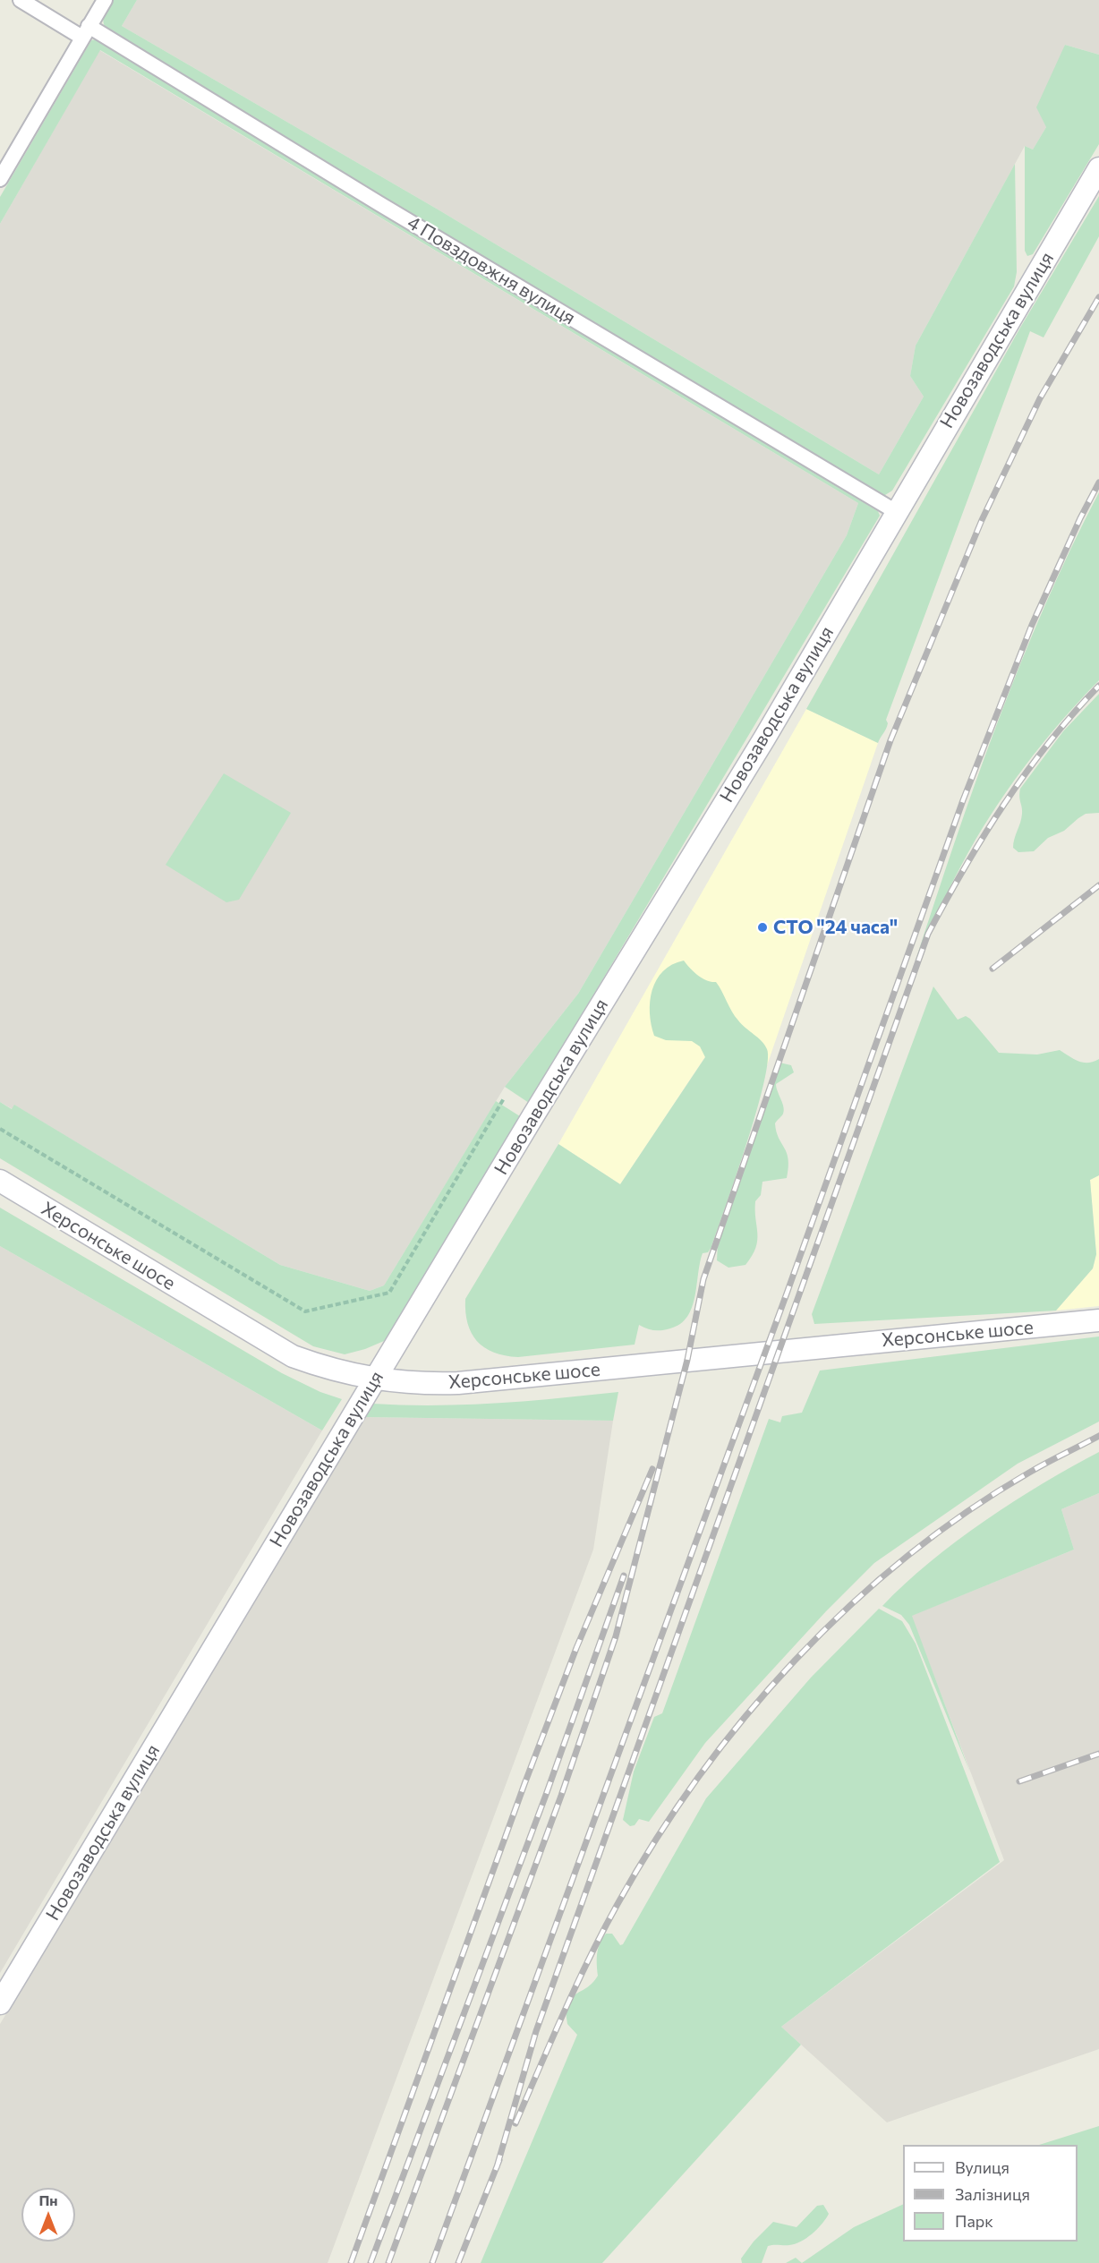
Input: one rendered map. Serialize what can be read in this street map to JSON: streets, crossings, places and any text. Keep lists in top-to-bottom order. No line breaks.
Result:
{"streets":{"street":["4 Повздовжня вулиця","Новозаводська вулиця","Херсонське шосе"]},"crossings":[["4 Повздовжня вулиця","Новозаводська вулиця"],["Новозаводська вулиця","Херсонське шосе"]],"places":["СТО \"24 часа\""],"legend":["Вулиця","Залізниця","Парк"],"north":"top"}
